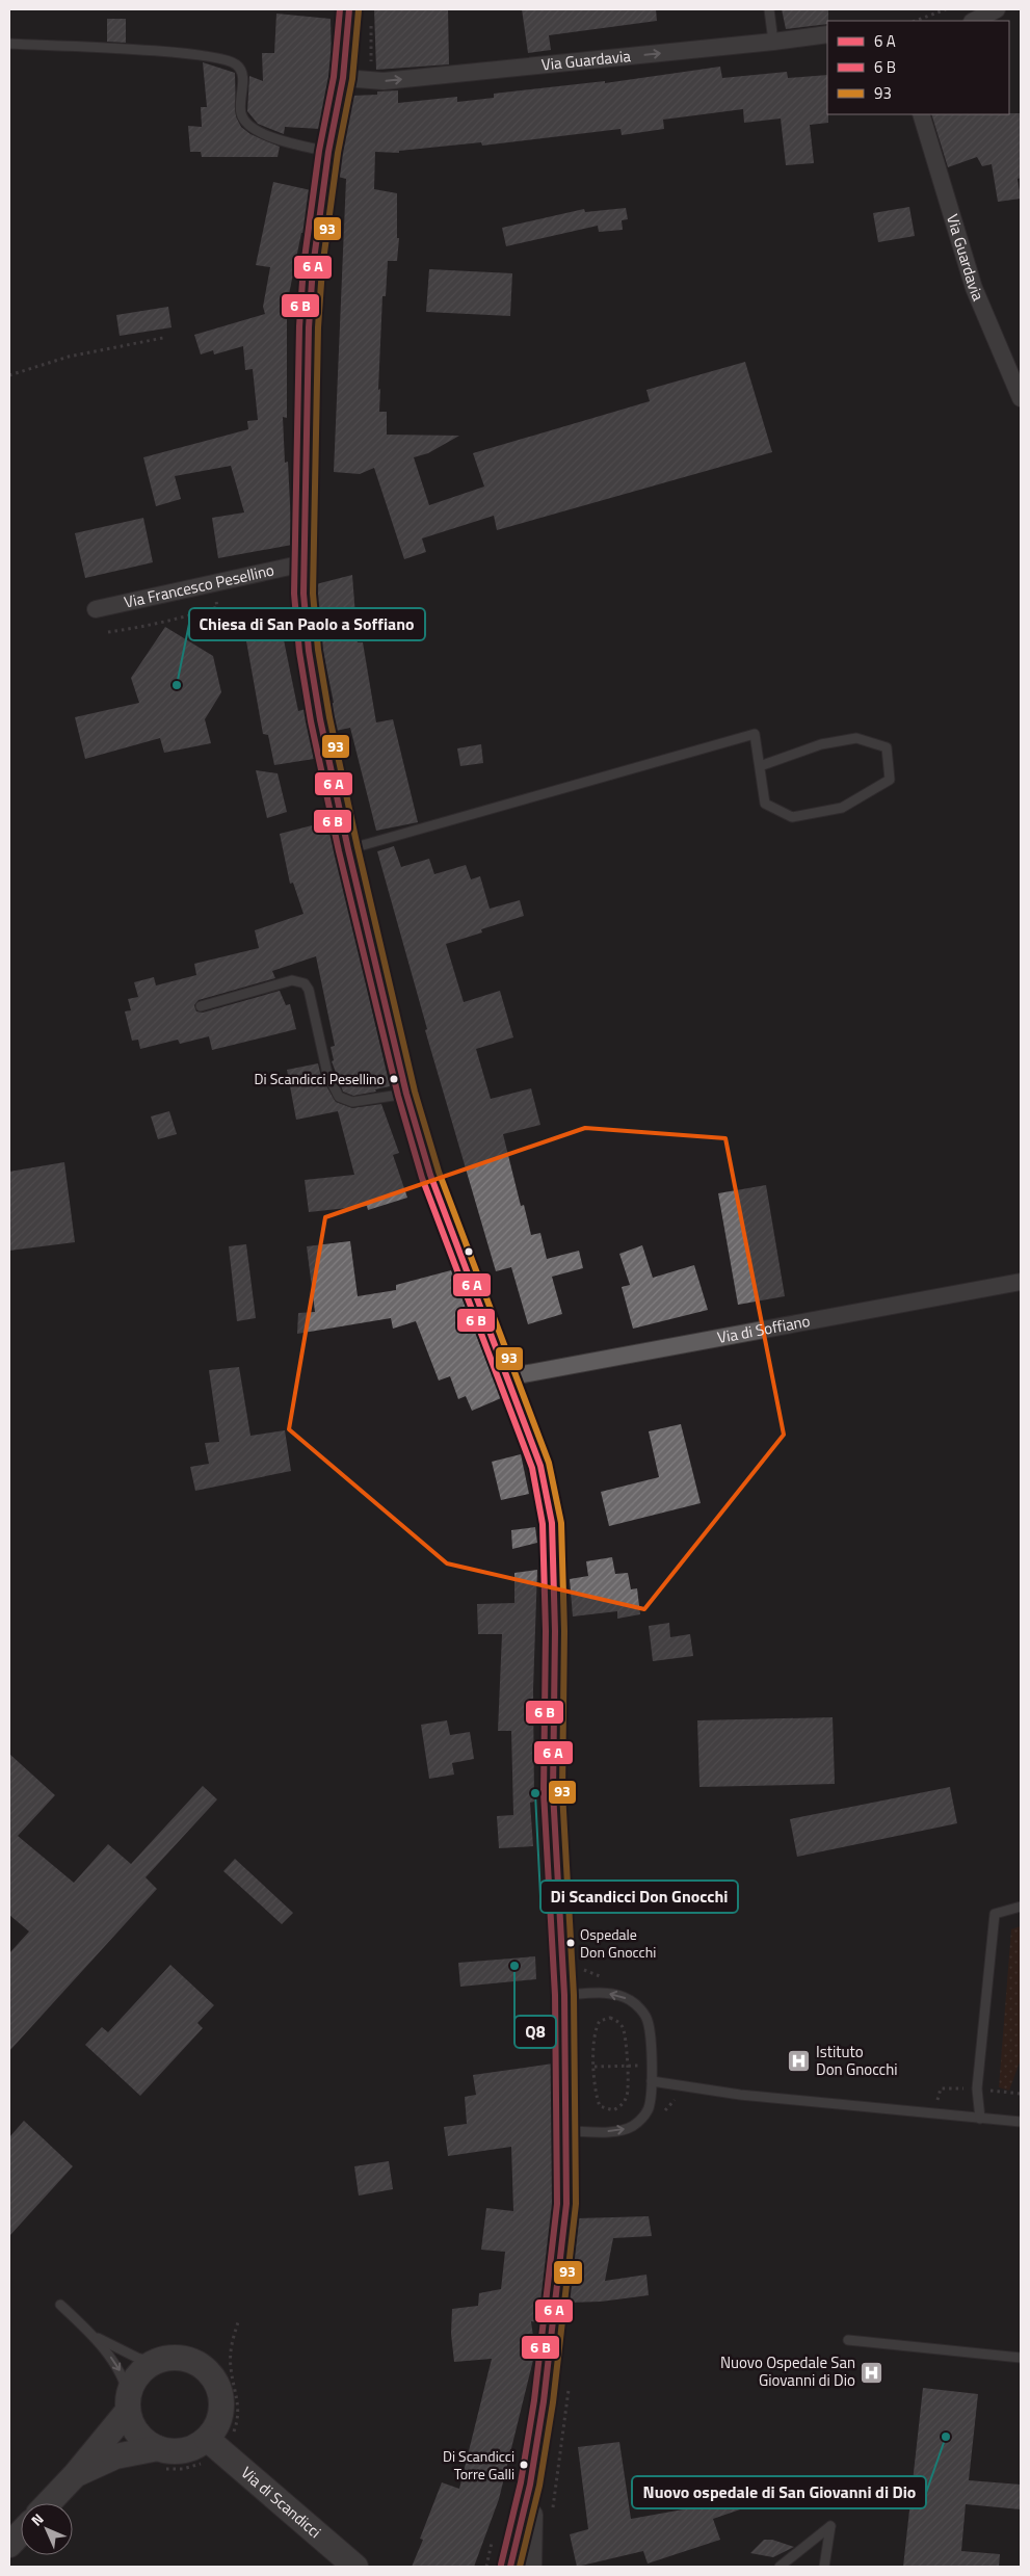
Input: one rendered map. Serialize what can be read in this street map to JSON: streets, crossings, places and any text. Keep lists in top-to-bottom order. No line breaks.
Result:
{"streets":{"main road":["Via di Scandicci"],"street":["Via Guardavia","Via Francesco Pesellino","Via di Soffiano"]},"one_way":["Via Guardavia"],"places":{"other":["Chiesa di San Paolo a Soffiano","Di Scandicci Pesellino","Di Scandicci Don Gnocchi","Ospedale Don Gnocchi","Q8","Nuovo ospedale di San Giovanni di Dio","Di Scandicci Torre Galli"],"hospital":["Istituto Don Gnocchi","Nuovo Ospedale San Giovanni di Dio"]},"lines":["transit line 93"],"legend":["6 A","6 B","93"],"north":"top left"}
